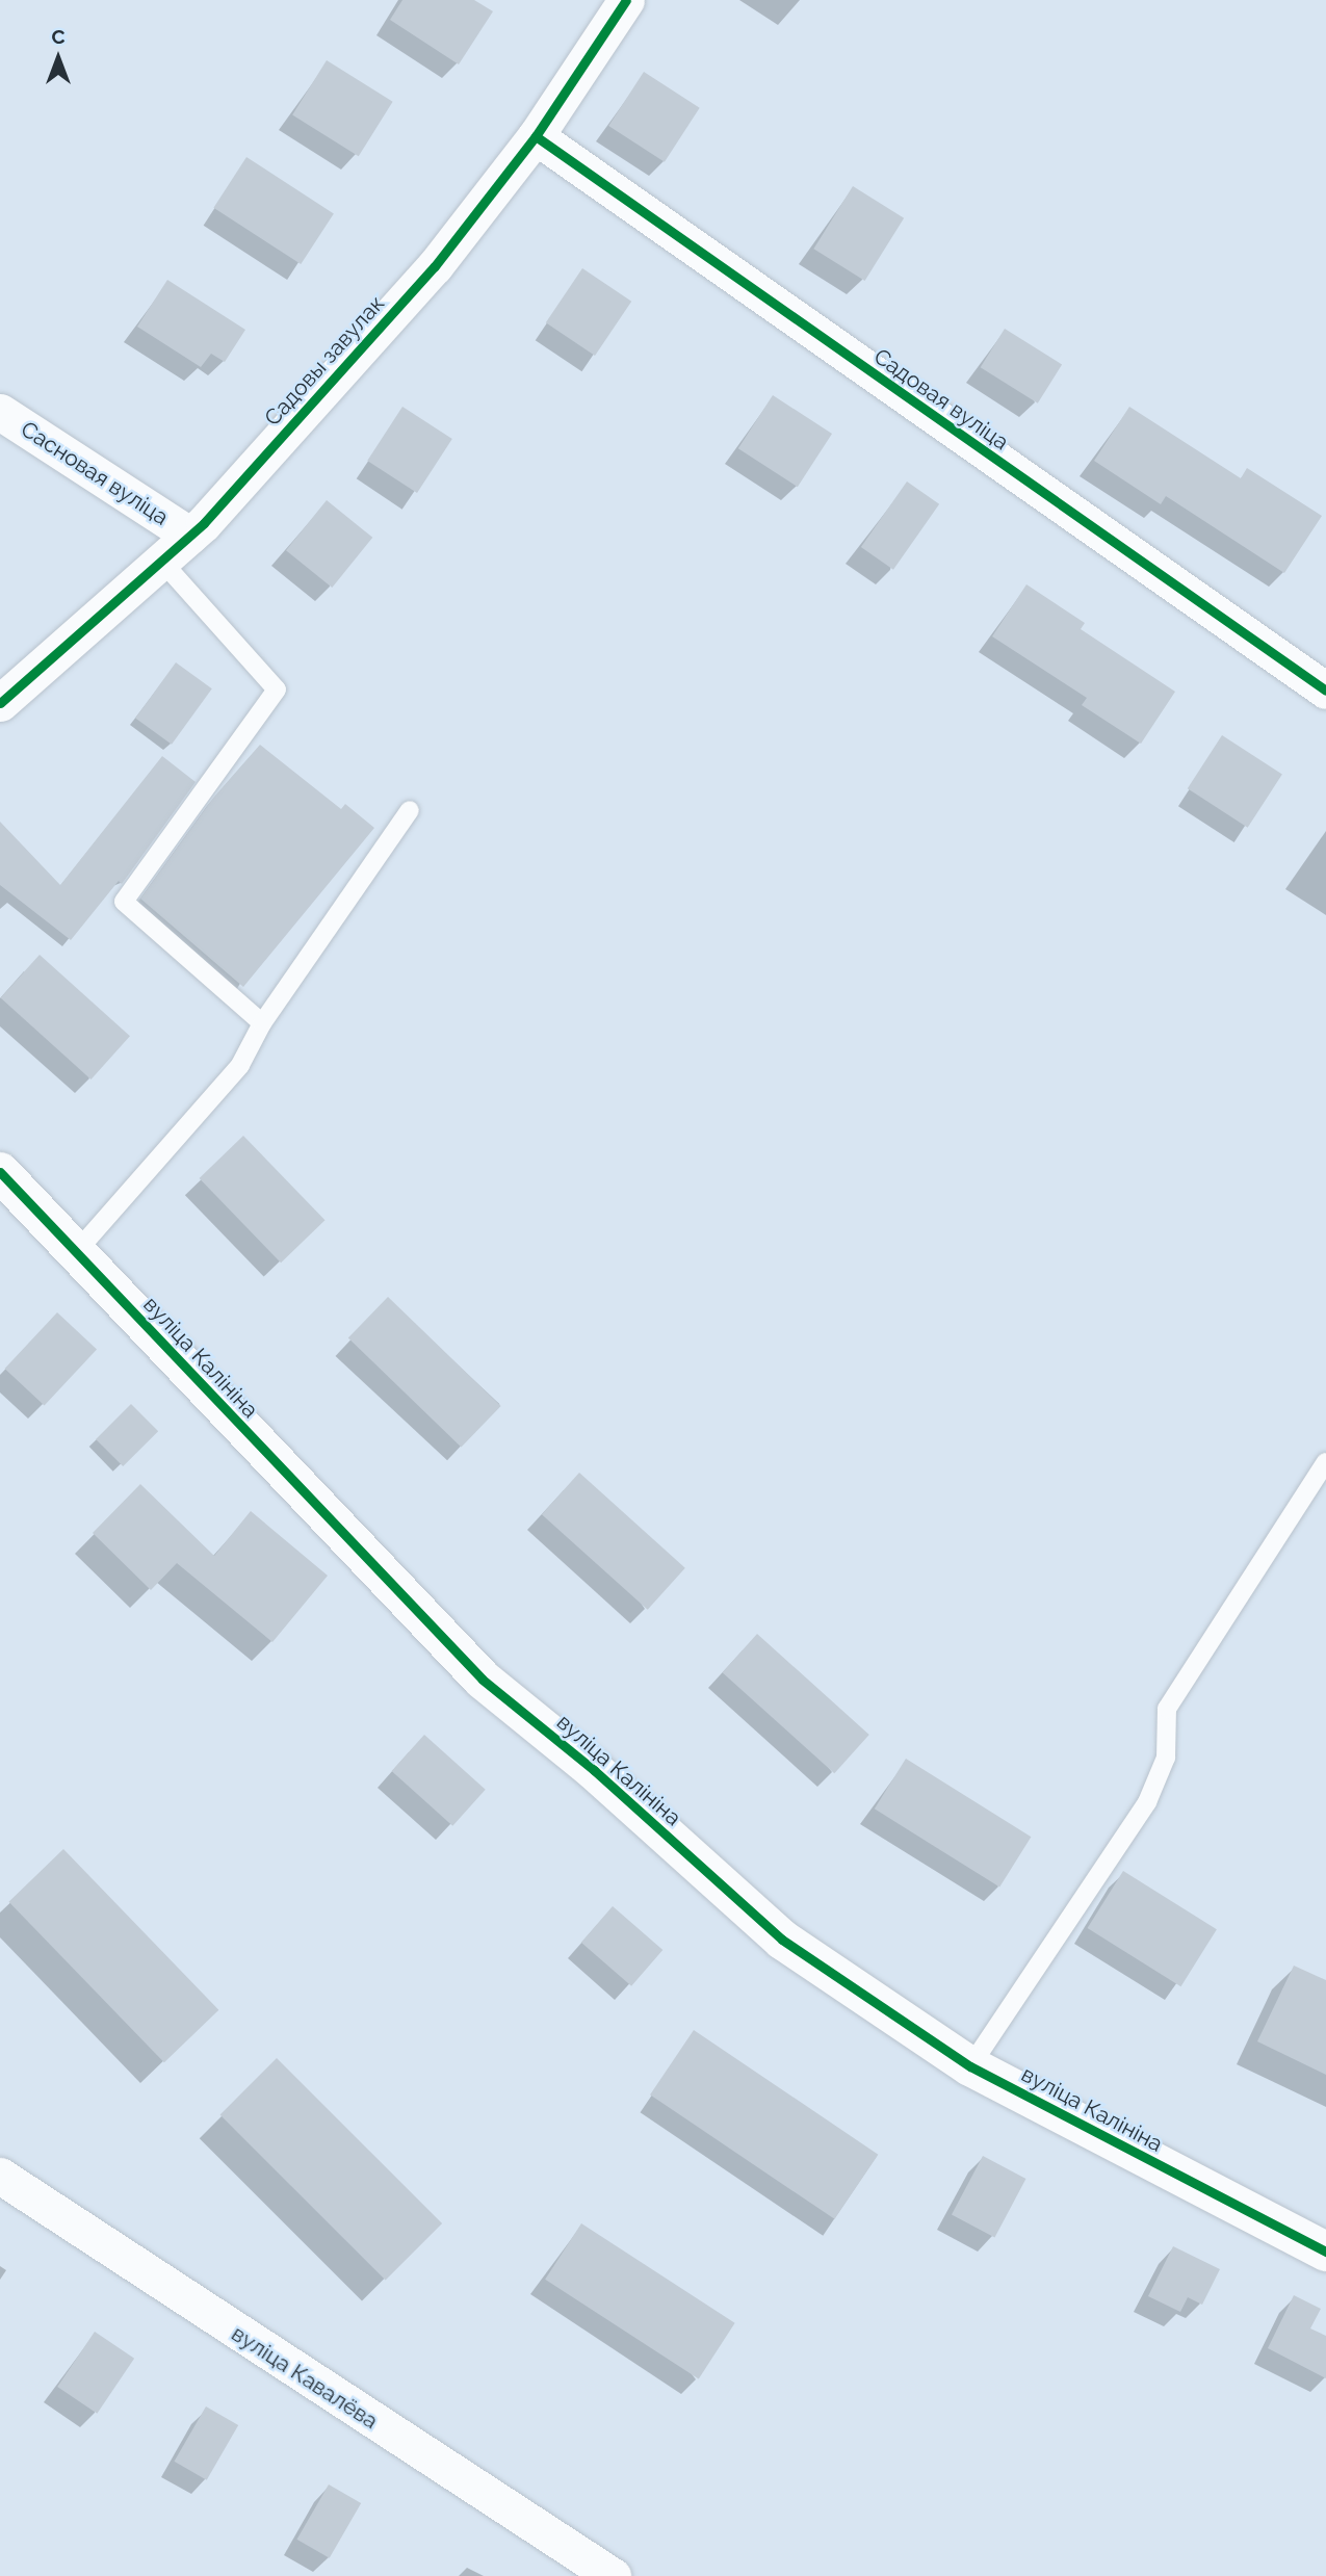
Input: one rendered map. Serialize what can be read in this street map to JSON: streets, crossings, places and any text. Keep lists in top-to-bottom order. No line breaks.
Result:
{"streets":{"street":["Садовы завулак","Садовая вуліца","Сасновая вуліца","вуліца Калініна","вуліца Кавалёва"]},"crossings":[["Садовы завулак","Садовая вуліца"],["Садовы завулак","Сасновая вуліца"]],"north":"top"}
